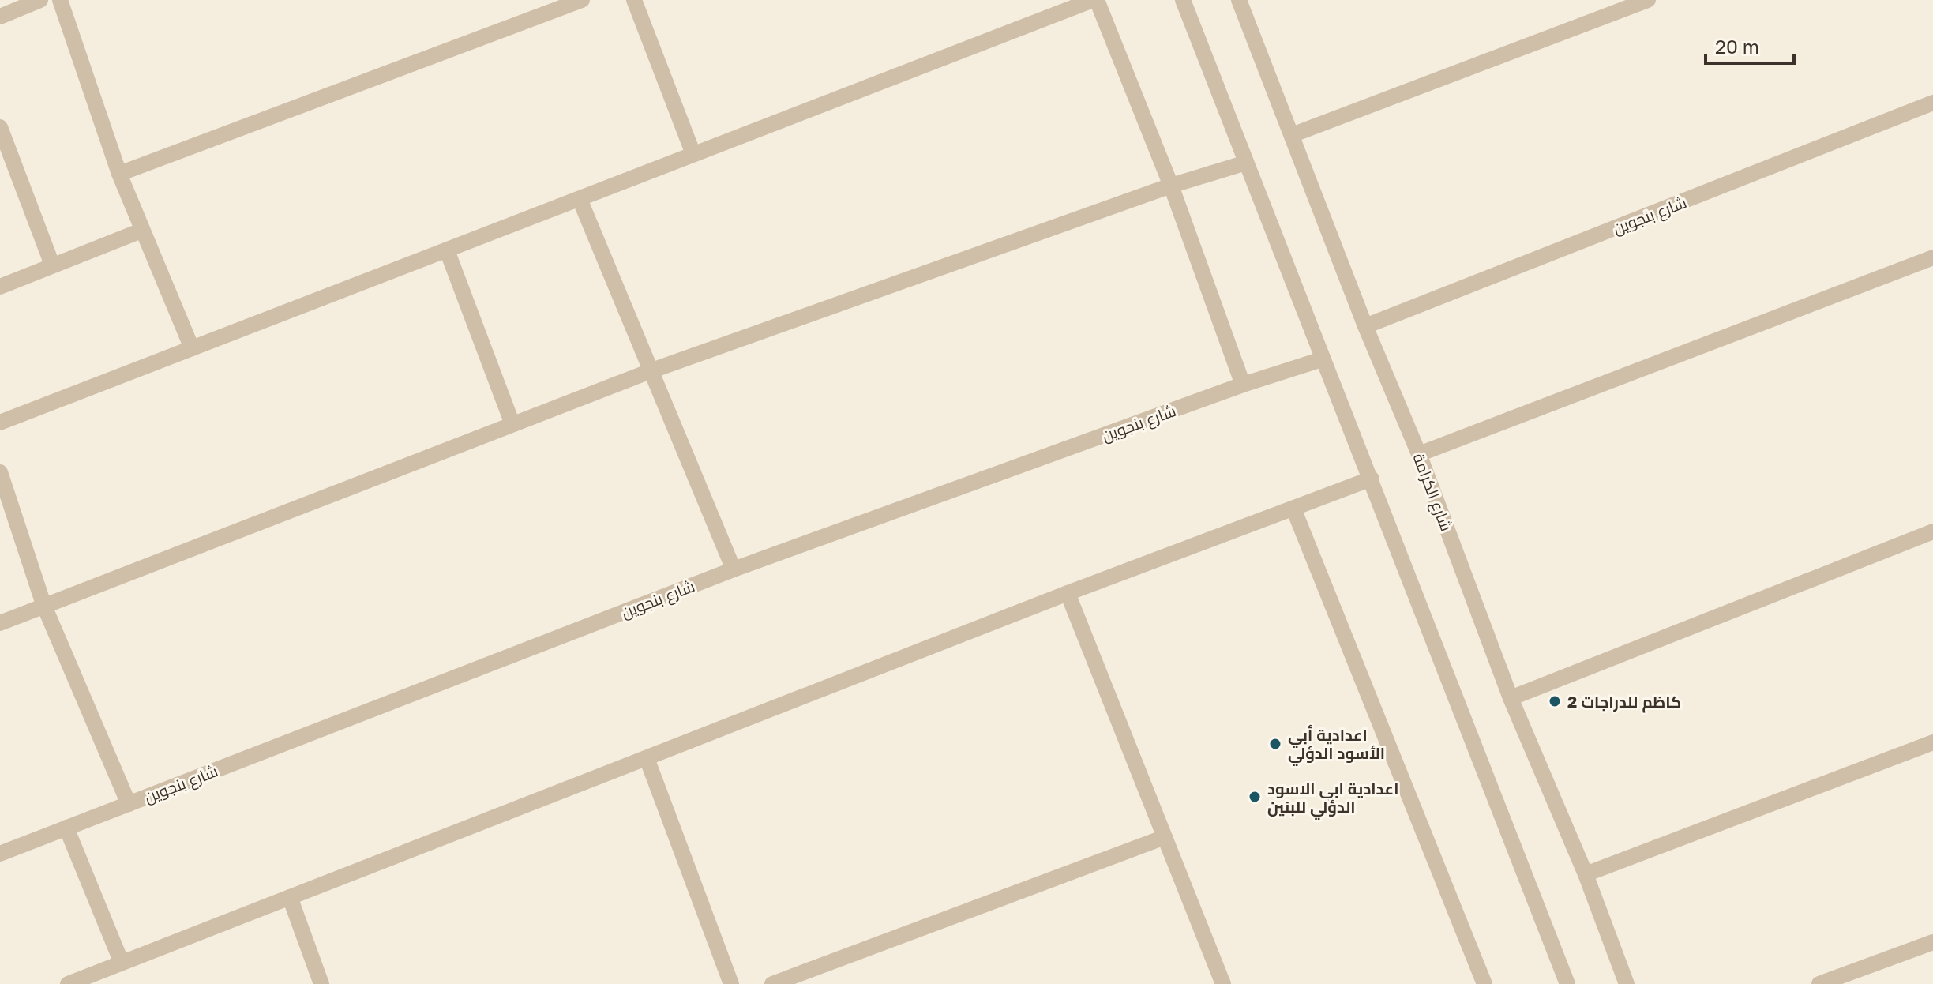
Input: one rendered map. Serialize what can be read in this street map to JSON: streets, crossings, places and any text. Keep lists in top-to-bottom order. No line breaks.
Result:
{"streets":{"street":["شارع بنجوين","شارع الكرامة"]},"crossings":[["شارع بنجوين","شارع الكرامة"]],"places":["كاظم للدراجات 2","اعدادية أبي الأسود الدؤلي","اعدادية ابي الاسود الدؤلي للبنين"],"scale_bar":"20 m"}
